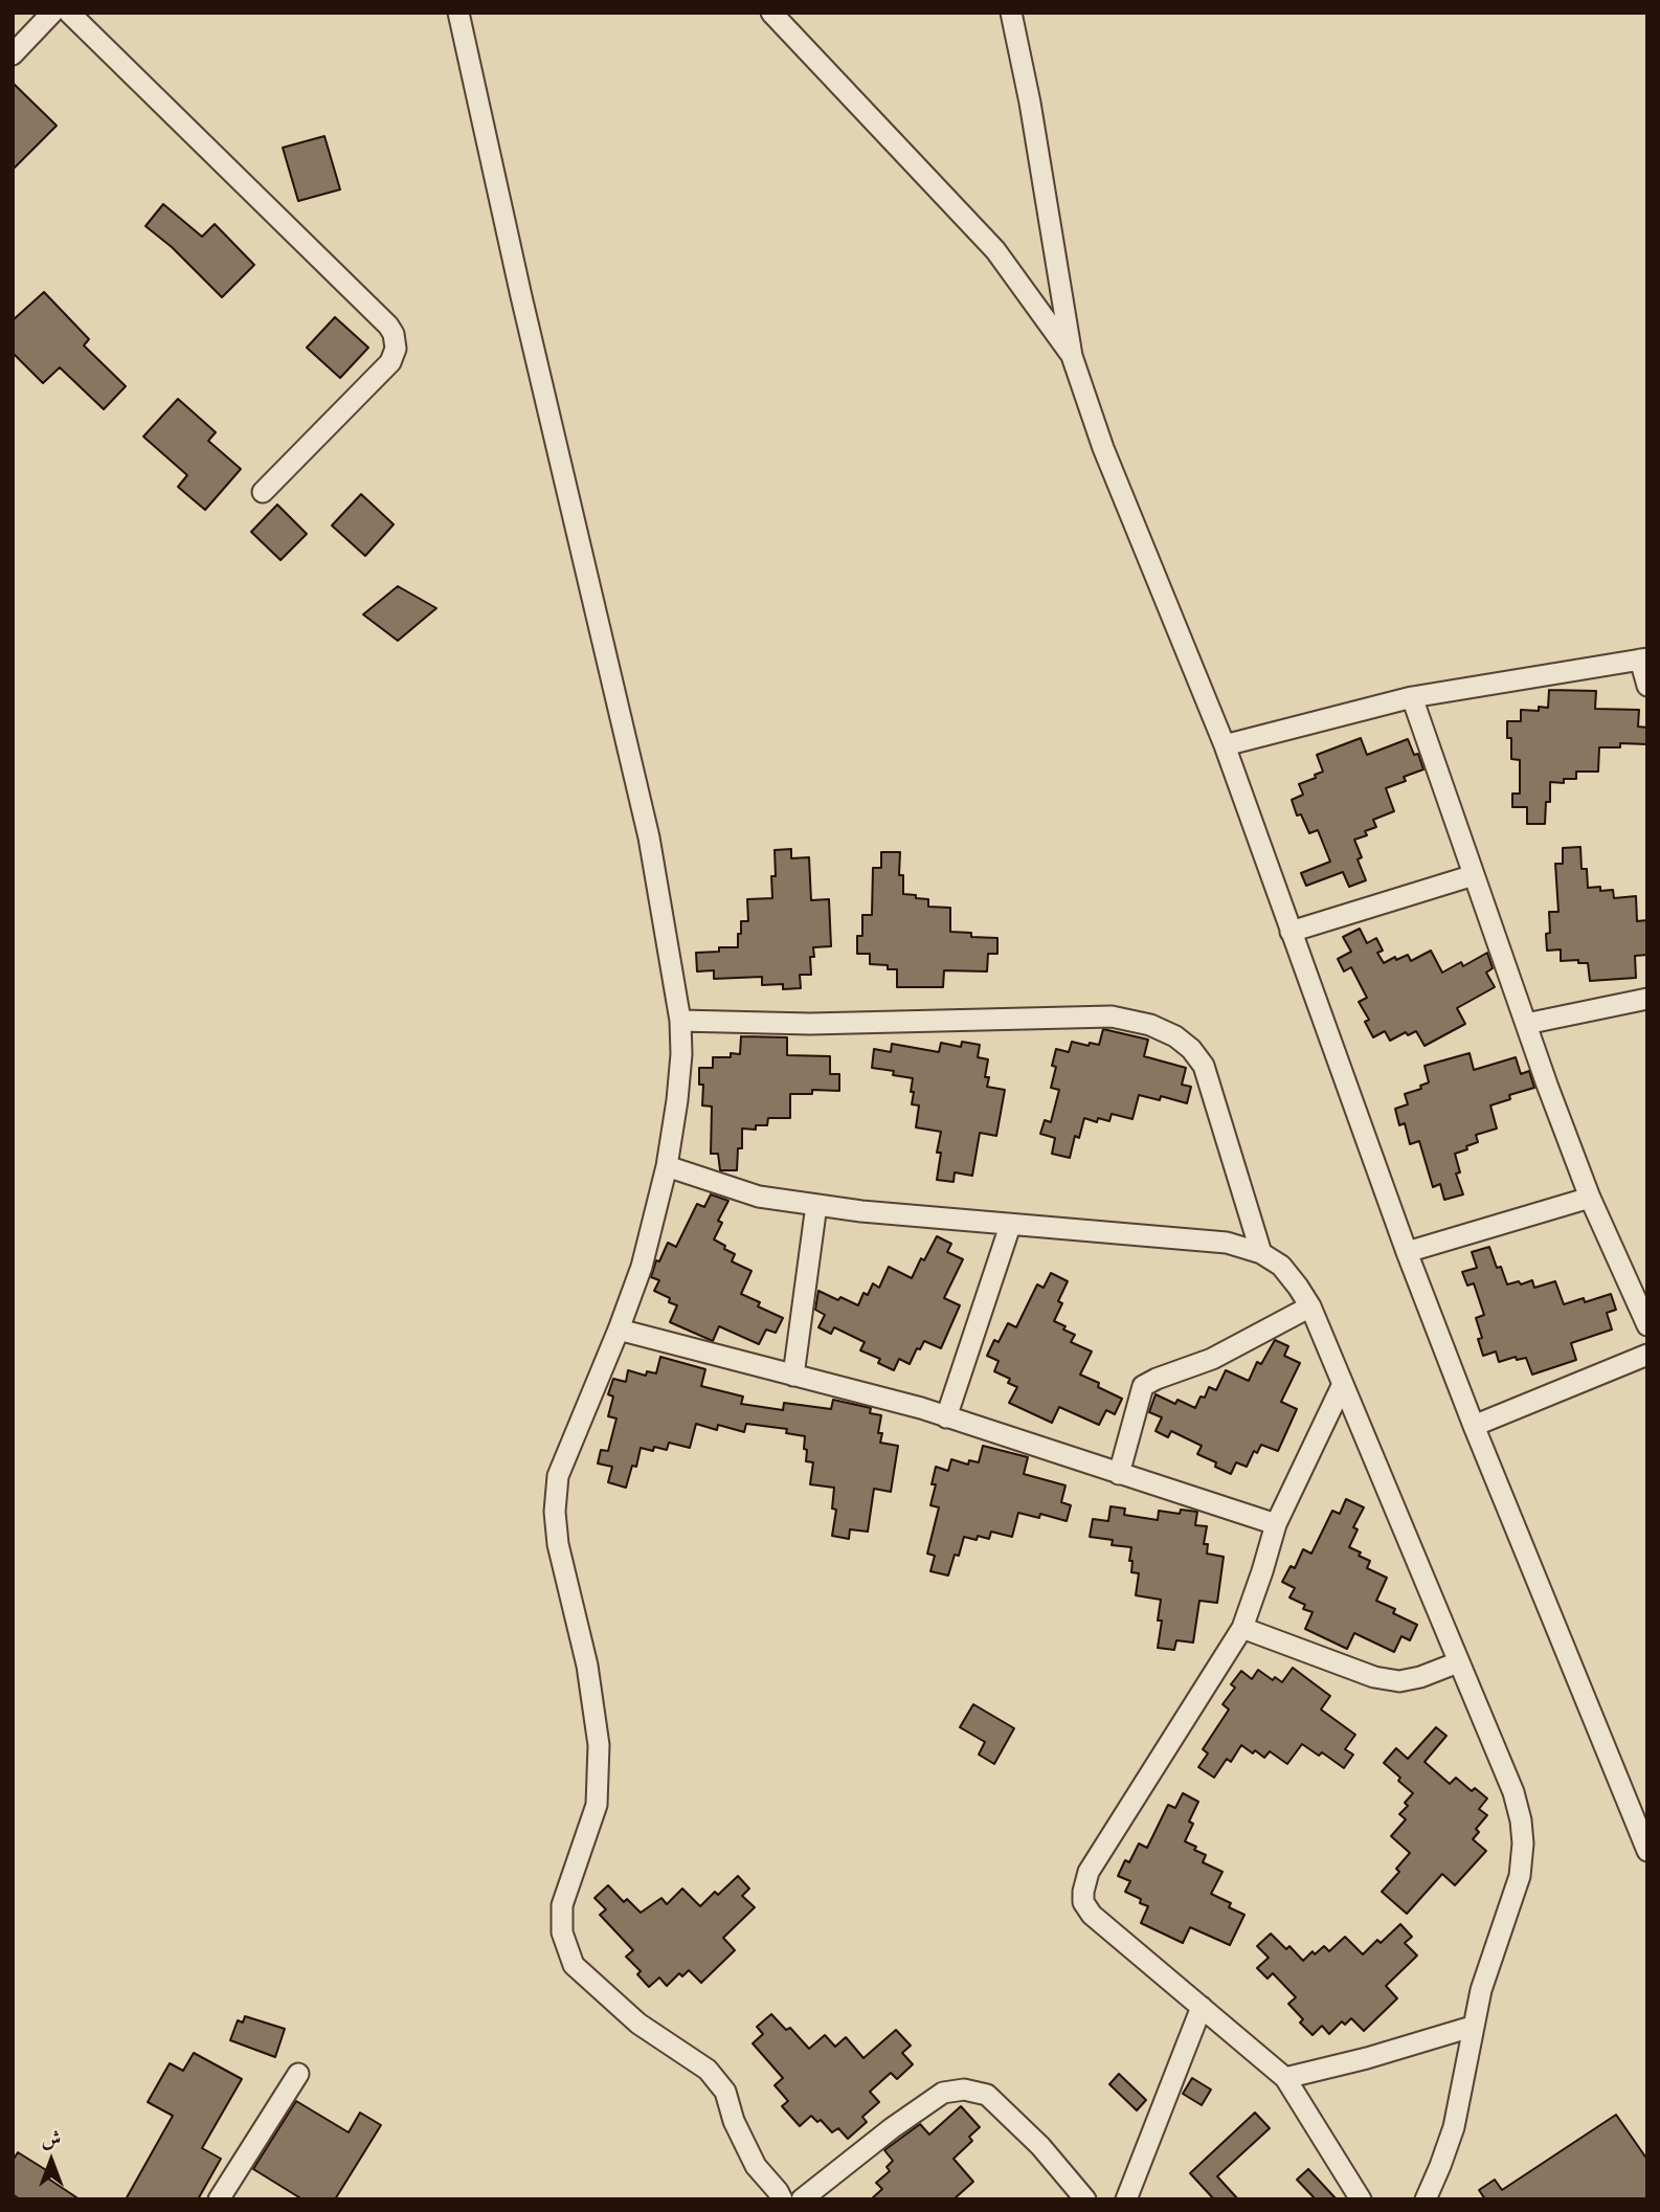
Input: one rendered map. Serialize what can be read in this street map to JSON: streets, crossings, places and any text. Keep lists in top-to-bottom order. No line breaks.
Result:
{"north":"top"}
